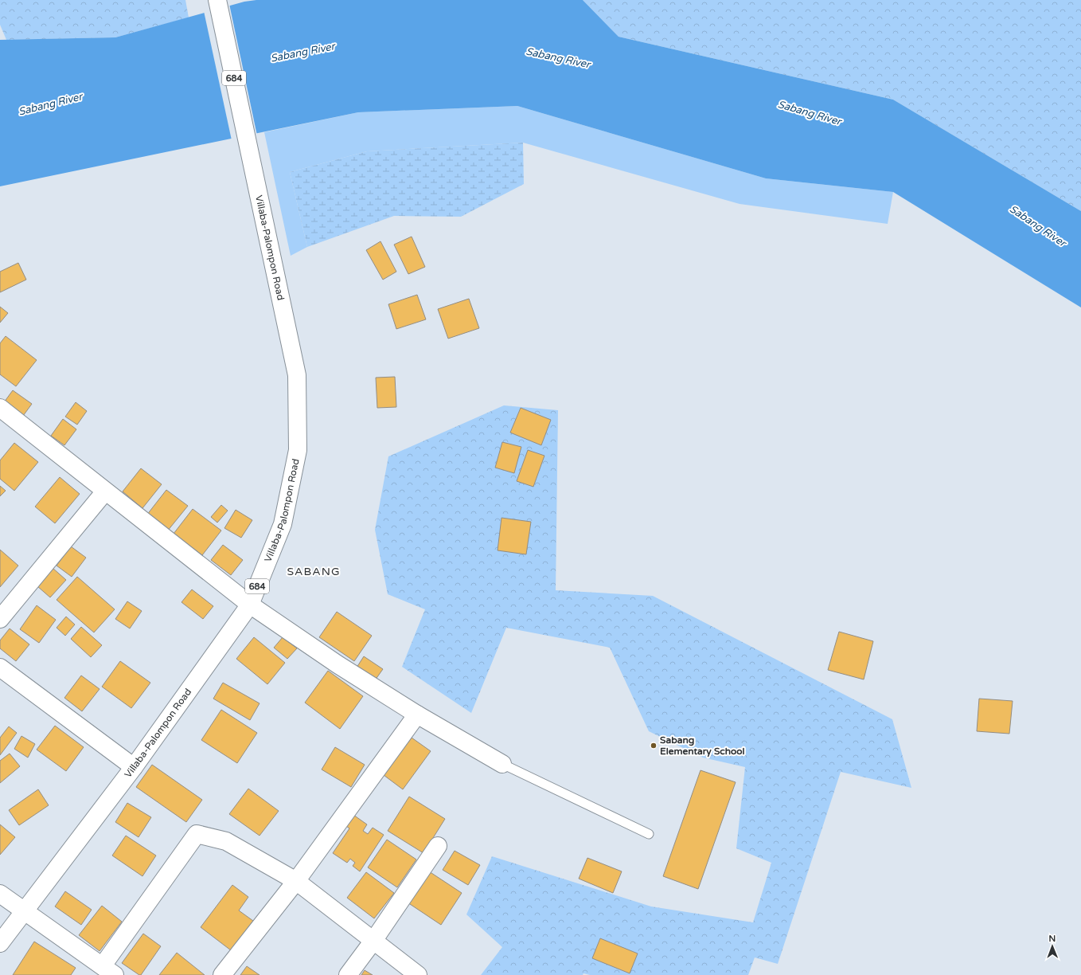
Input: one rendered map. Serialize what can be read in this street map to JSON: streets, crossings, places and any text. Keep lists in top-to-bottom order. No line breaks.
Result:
{"streets":{"street":["684","Villaba-Palompon Road"]},"districts":["SABANG"],"water":["Sabang River"],"places":["Sabang Elementary School"],"north":"top"}
